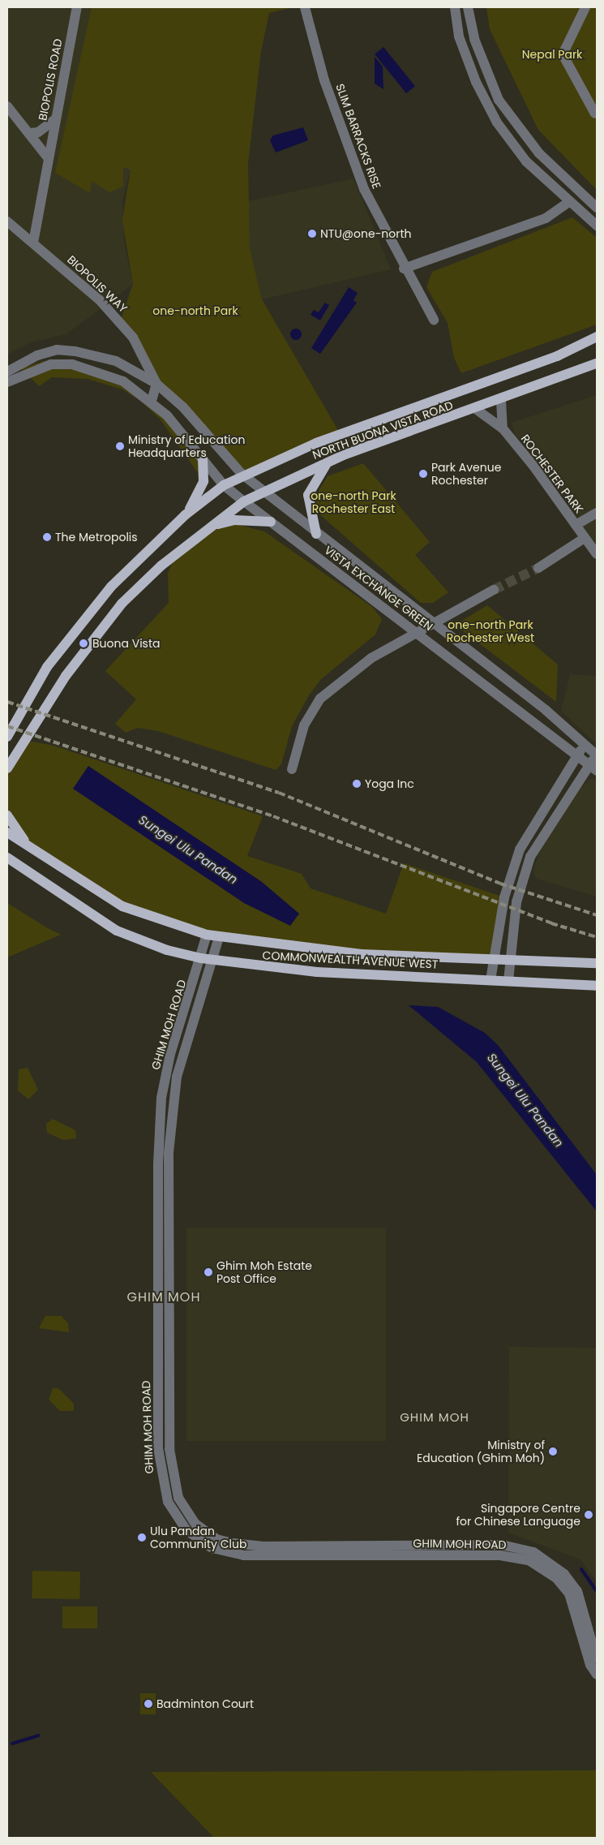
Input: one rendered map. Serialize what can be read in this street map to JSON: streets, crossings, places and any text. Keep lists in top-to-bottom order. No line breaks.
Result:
{"streets":{"main road":["NORTH BUONA VISTA ROAD","COMMONWEALTH AVENUE WEST"],"street":["BIOPOLIS ROAD","SLIM BARRACKS RISE","BIOPOLIS WAY","ROCHESTER PARK","VISTA EXCHANGE GREEN","GHIM MOH ROAD"]},"crossings":[["BIOPOLIS ROAD","BIOPOLIS WAY"],["BIOPOLIS WAY","VISTA EXCHANGE GREEN"],["NORTH BUONA VISTA ROAD","ROCHESTER PARK"],["NORTH BUONA VISTA ROAD","VISTA EXCHANGE GREEN"],["VISTA EXCHANGE GREEN","COMMONWEALTH AVENUE WEST"],["COMMONWEALTH AVENUE WEST","GHIM MOH ROAD"]],"districts":["GHIM MOH","GHIM MOH"],"water":["Sungei Ulu Pandan"],"parks":["Nepal Park","one-north Park","one-north Park Rochester East","one-north Park Rochester West"],"places":["NTU@one-north","Ministry of Education Headquarters","Park Avenue Rochester","The Metropolis","Buona Vista","Yoga Inc","Ghim Moh Estate Post Office","Ministry of Education (Ghim Moh)","Singapore Centre for Chinese Language","Ulu Pandan Community Club","Badminton Court"]}
